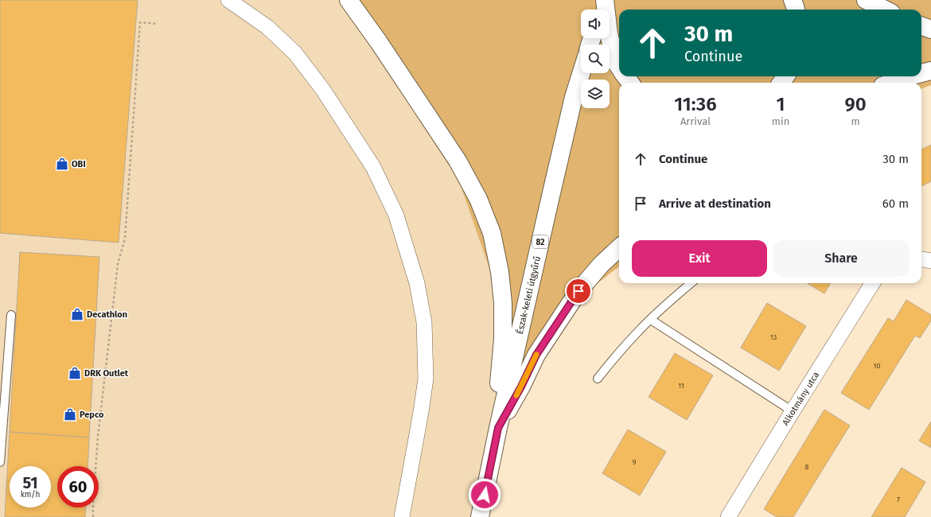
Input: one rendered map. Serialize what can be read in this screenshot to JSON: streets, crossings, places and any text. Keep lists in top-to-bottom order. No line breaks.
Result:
{"streets":{"main road":["82","Észak-keleti útgyűrű"],"street":["Alkotmány utca"]},"places":{"shop":["OBI","Decathlon","DRK Outlet","Pepco"]},"house_numbers":["13","10","11","9","8","7"],"page":{"turn":["30 m","Continue"],"eta":["11:36","Arrival","1","min","90","m"],"list":[{"name":"Continue","value":"30 m"},{"name":"Arrive at destination","value":"60 m"}],"buttons":["Exit","Share"],"speed":"51 km/h","limit":"60"}}
